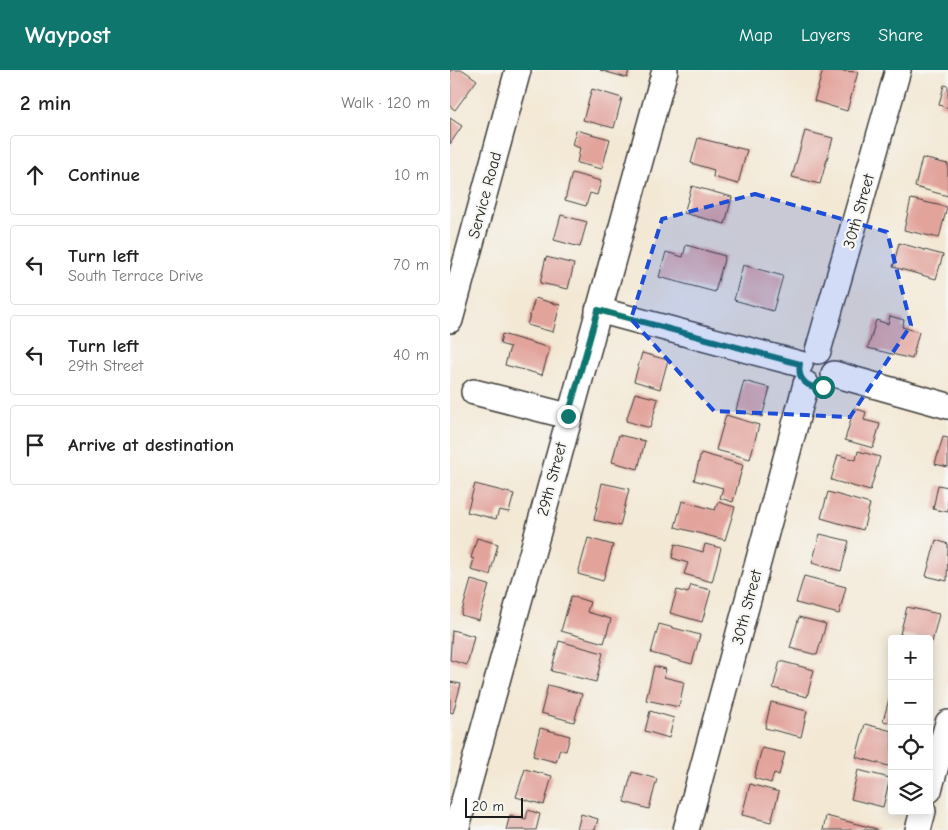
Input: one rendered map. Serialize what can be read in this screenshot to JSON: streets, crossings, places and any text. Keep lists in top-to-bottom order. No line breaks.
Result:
{"streets":{"street":["Service Road","30th Street","29th Street"]},"scale_bar":"20 m","page":{"header":"Waypost","nav":["Map","Layers","Share"],"heading":["2 min","Walk · 120 m"],"list":[["Continue","10 m"],["Turn left","South Terrace Drive","70 m"],["Turn left","29th Street","40 m"],"Arrive at destination"],"map_buttons":["+","−"],"scale":"20 m"}}
